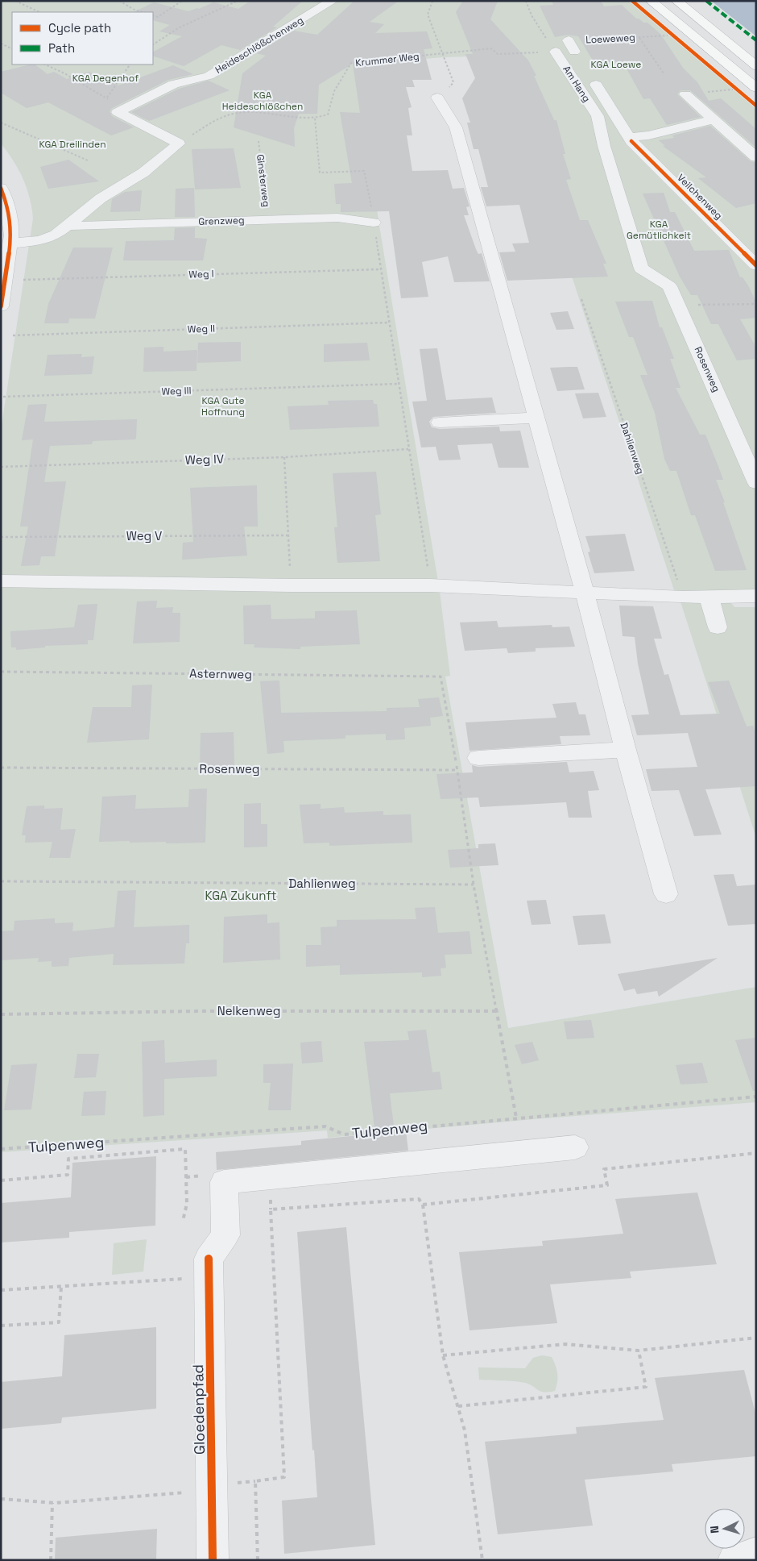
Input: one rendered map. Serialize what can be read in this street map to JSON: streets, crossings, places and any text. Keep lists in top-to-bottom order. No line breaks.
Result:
{"streets":{"street":["Heideschlößchenweg","Am Hang","Veilchenweg","Grenzweg","Rosenweg","Gloedenpfad"],"path":["Loeweweg","Krummer Weg","Ginsterweg","Weg I","Weg II","Weg III","Dahlienweg","Weg IV","Weg V","Asternweg","Nelkenweg","Tulpenweg"]},"crossings":[["Krummer Weg","Am Hang"],["Am Hang","Rosenweg"],["Ginsterweg","Grenzweg"],["Rosenweg","Asternweg"]],"parks":["KGA Loewe","KGA Degenhof","KGA Heideschlößchen","KGA Dreilinden","KGA Gemütlichkeit","KGA Gute Hoffnung","KGA Zukunft"],"legend":["Cycle path","Path"],"north":"left"}
